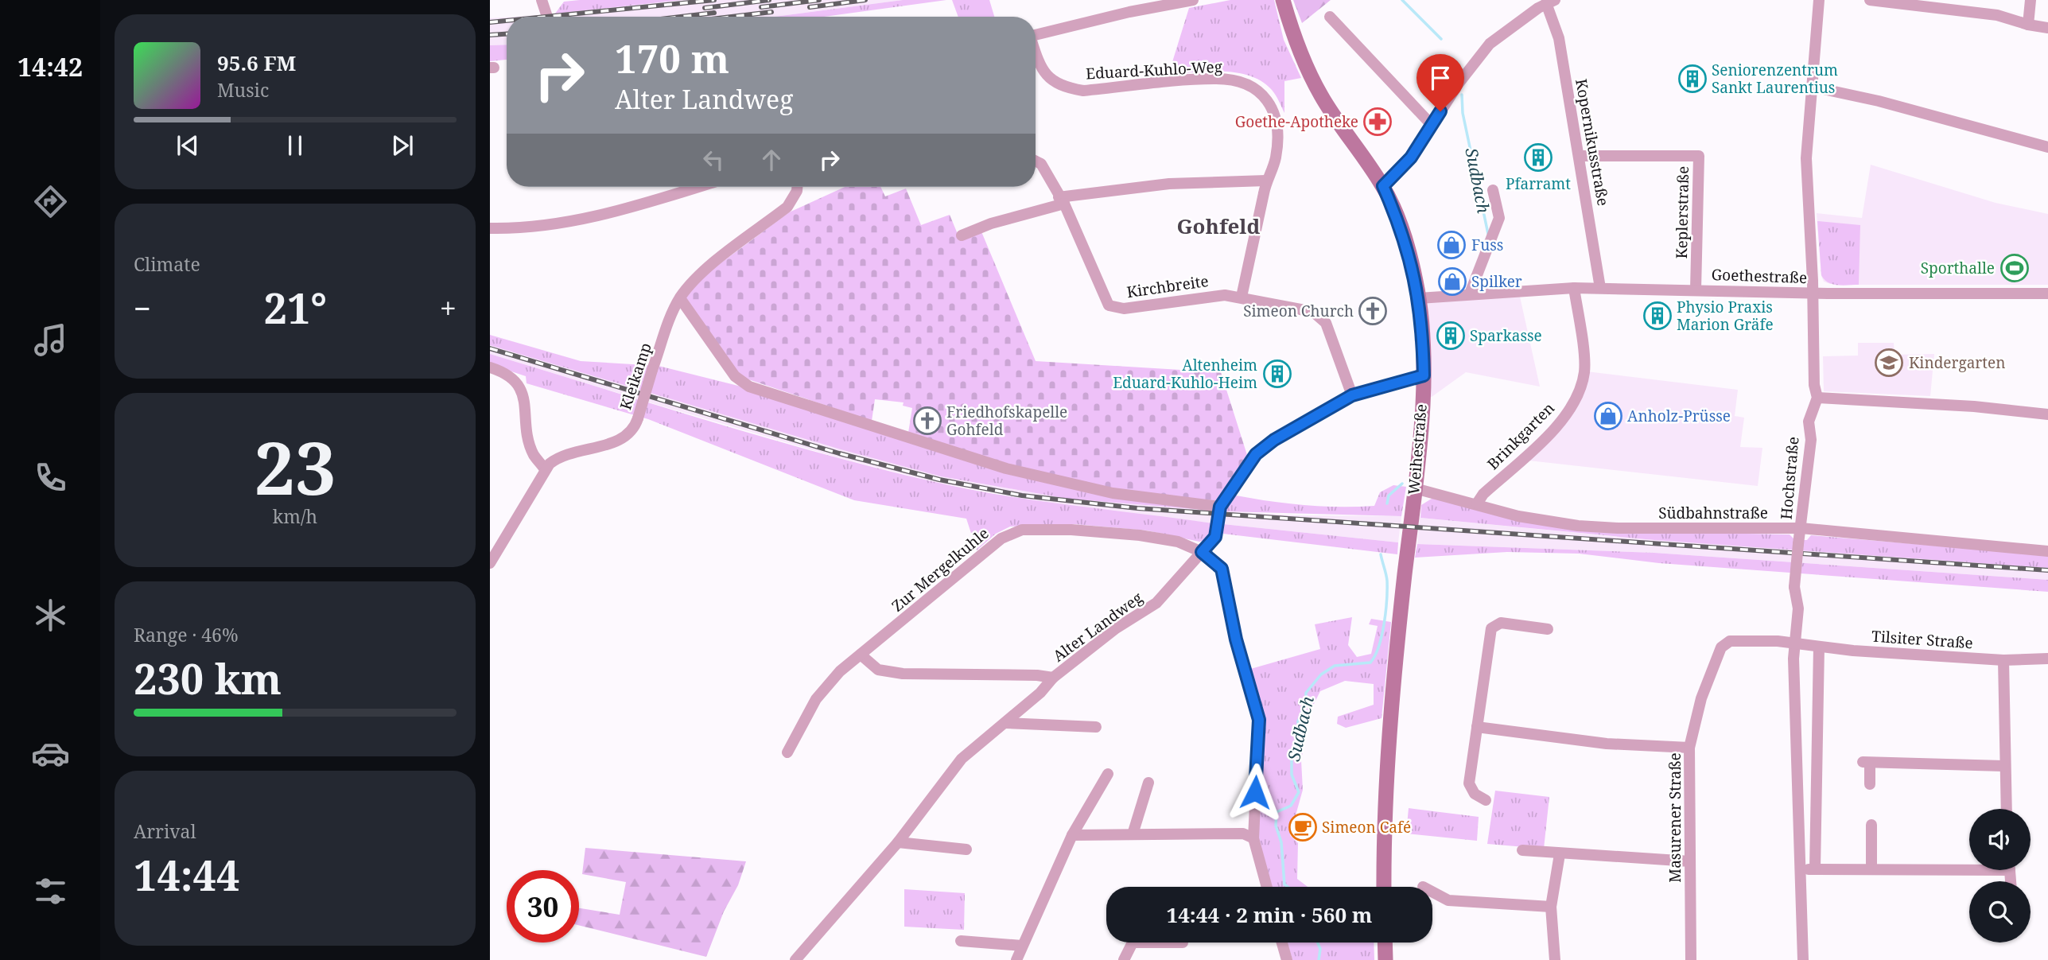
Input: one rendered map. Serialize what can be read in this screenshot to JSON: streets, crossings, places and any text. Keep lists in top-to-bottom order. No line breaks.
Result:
{"streets":{"main road":["Weihestraße"],"street":["Eduard-Kuhlo-Weg","Kopernikusstraße","Keplerstraße","Goethestraße","Kirchbreite","Kleikamp","Brinkgarten","Hochstraße","Südbahnstraße","Zur Mergelkuhle","Alter Landweg","Tilsiter Straße","Masurener Straße"]},"crossings":[["Eduard-Kuhlo-Weg","Kirchbreite"],["Kopernikusstraße","Keplerstraße"],["Kopernikusstraße","Goethestraße"],["Keplerstraße","Goethestraße"],["Goethestraße","Brinkgarten"],["Goethestraße","Weihestraße"],["Goethestraße","Hochstraße"],["Kirchbreite","Alter Landweg"],["Brinkgarten","Südbahnstraße"],["Weihestraße","Südbahnstraße"],["Weihestraße","Alter Landweg"],["Hochstraße","Südbahnstraße"],["Hochstraße","Tilsiter Straße"],["Zur Mergelkuhle","Alter Landweg"],["Tilsiter Straße","Masurener Straße"]],"districts":["Gohfeld"],"water":["Sudbach"],"places":{"building":["Seniorenzentrum Sankt Laurentius","Pfarramt","Physio Praxis Marion Gräfe","Sparkasse","Altenheim Eduard-Kuhlo-Heim"],"pharmacy":["Goethe-Apotheke"],"shop":["Fuss","Spilker","Anholz-Prüsse"],"sports":["Sporthalle"],"church":["Simeon Church","Friedhofskapelle Gohfeld"],"school or university":["Kindergarten"],"cafe":["Simeon Café"]},"page":{"tabs":"14:42","turn":["170 m","Alter Landweg"],"song":["95.6 FM","Music"],"tile":["Climate",["23","km/h"],["Range · 46%","230 km"],["Arrival","14:44"]],"heat":["−","21°","+"],"limit":"30","trip":"14:44 · 2 min · 560 m"}}
